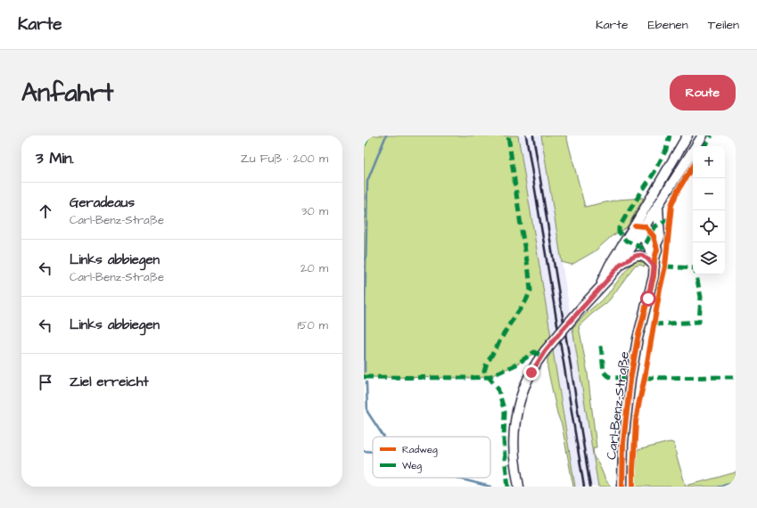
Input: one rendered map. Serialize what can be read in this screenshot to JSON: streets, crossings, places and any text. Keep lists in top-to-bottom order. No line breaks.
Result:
{"streets":{"main road":["Carl-Benz-Straße"]},"legend":["Radweg","Weg"],"page":{"header":"Karte","nav":["Karte","Ebenen","Teilen"],"buttons":"Route","title":"Anfahrt","heading":["3 Min.","Zu Fuß · 200 m"],"map_buttons":["+","−"],"list":[["Geradeaus","Carl-Benz-Straße","30 m"],["Links abbiegen","Carl-Benz-Straße","20 m"],["Links abbiegen","150 m"],"Ziel erreicht"]}}
